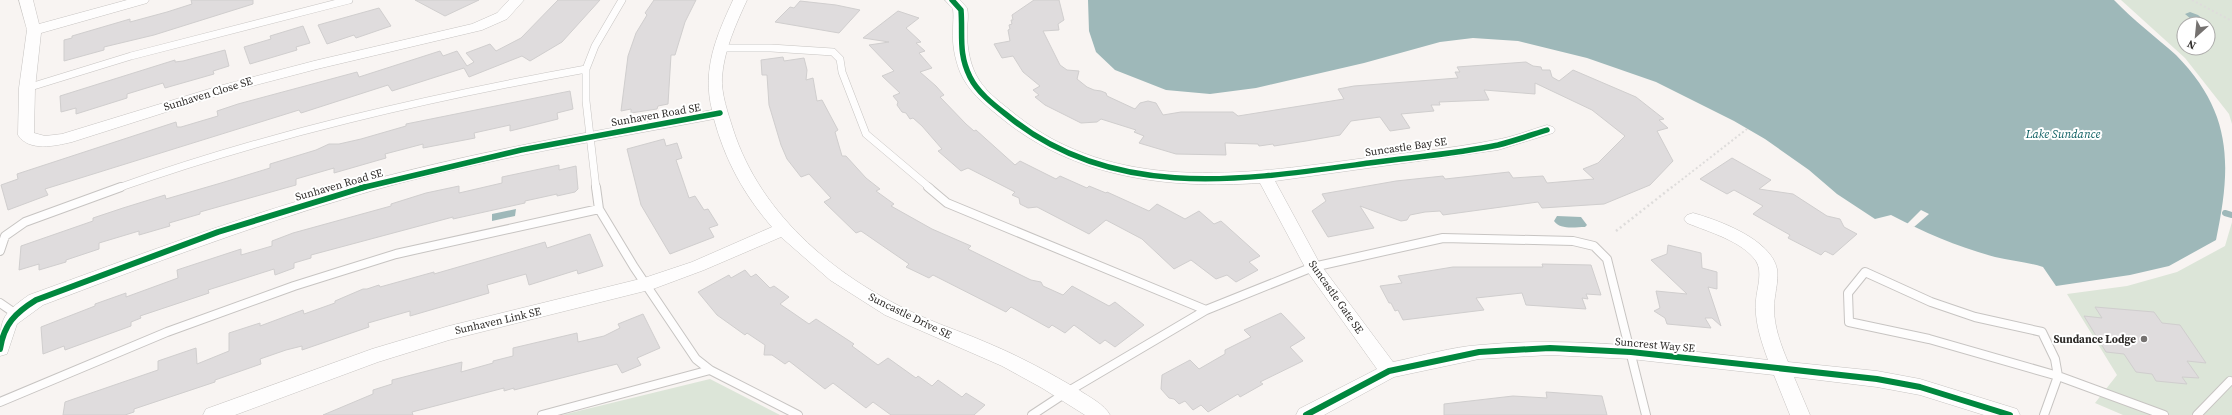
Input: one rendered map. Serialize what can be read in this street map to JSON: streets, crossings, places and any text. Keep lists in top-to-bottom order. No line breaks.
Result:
{"streets":{"street":["Sunhaven Close SE","Sunhaven Road SE","Suncastle Bay SE","Suncastle Gate SE","Suncastle Drive SE","Sunhaven Link SE","Suncrest Way SE"]},"crossings":[["Sunhaven Road SE","Suncastle Drive SE"],["Suncastle Bay SE","Suncastle Gate SE"],["Suncastle Gate SE","Suncrest Way SE"],["Suncastle Drive SE","Sunhaven Link SE"]],"water":["Lake Sundance"],"places":["Sundance Lodge"],"north":"bottom left"}
